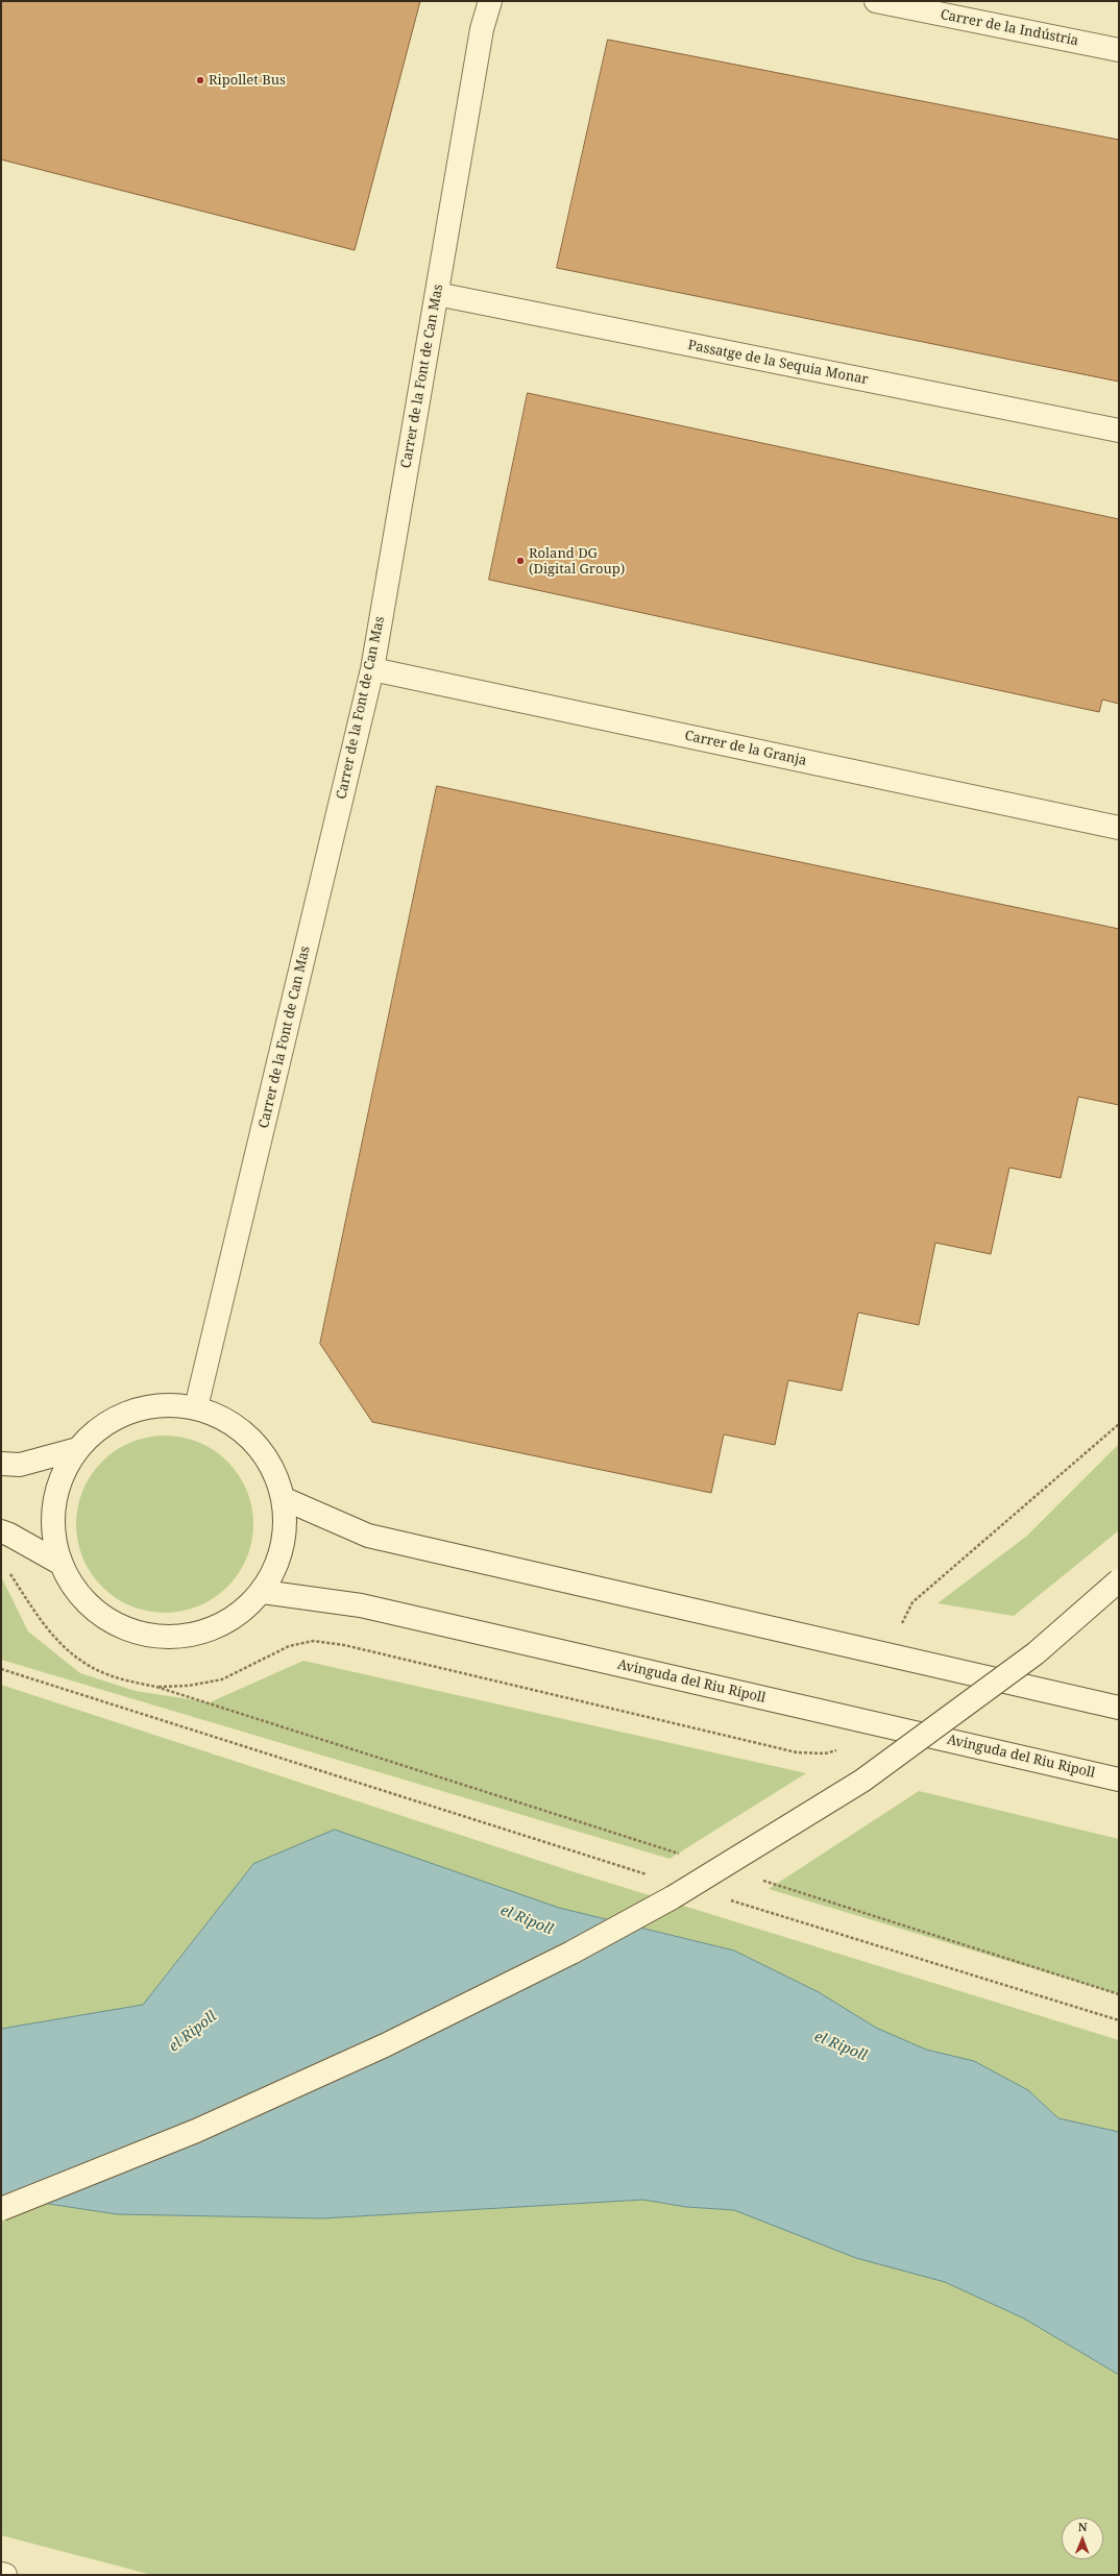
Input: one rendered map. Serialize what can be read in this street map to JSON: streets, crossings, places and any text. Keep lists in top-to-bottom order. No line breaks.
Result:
{"streets":{"street":["Carrer de la Indústria","Passatge de la Sequia Monar","Carrer de la Font de Can Mas","Carrer de la Granja","Avinguda del Riu Ripoll"]},"crossings":[["Passatge de la Sequia Monar","Carrer de la Font de Can Mas"],["Carrer de la Font de Can Mas","Carrer de la Granja"]],"water":["el Ripoll"],"places":["Ripollet Bus","Roland DG (Digital Group)"],"north":"top"}
